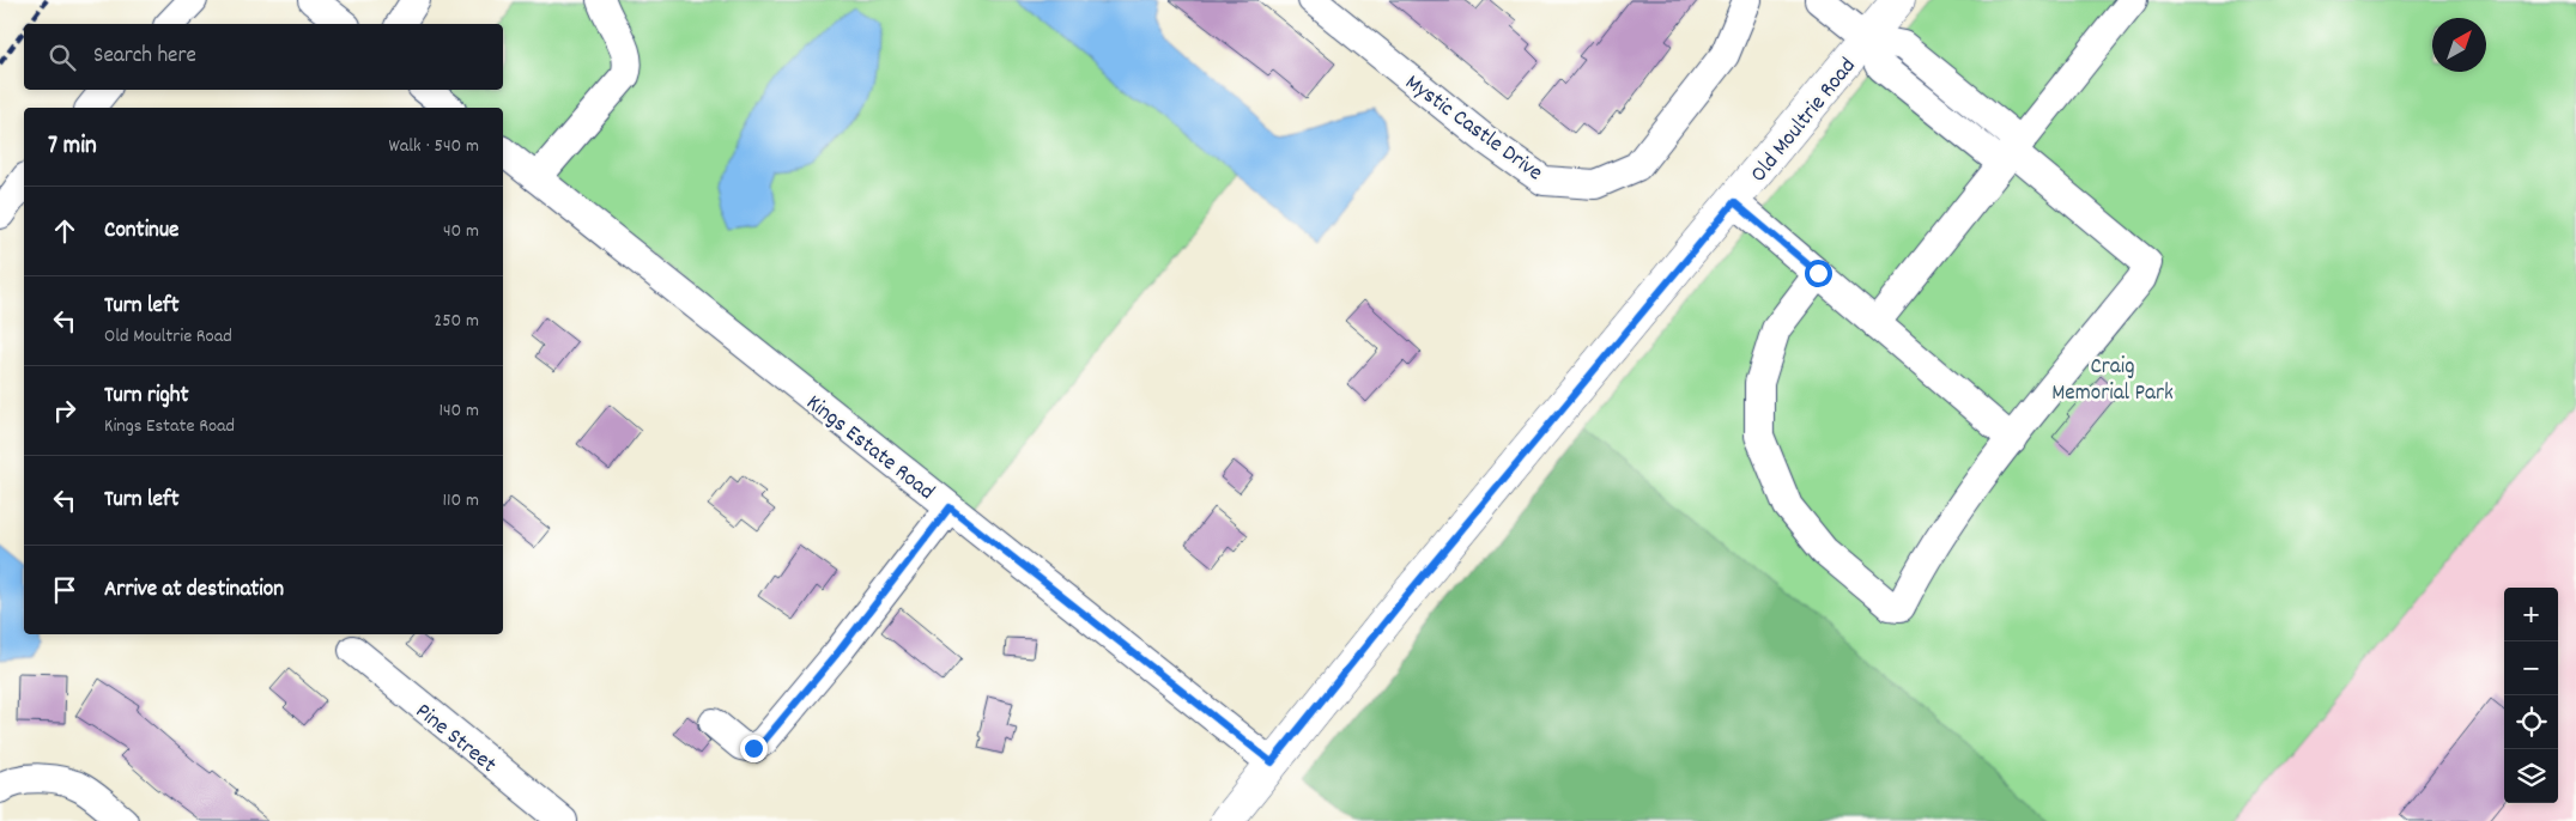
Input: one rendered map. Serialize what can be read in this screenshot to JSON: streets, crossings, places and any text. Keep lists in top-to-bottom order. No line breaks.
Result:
{"streets":{"main road":["Old Moultrie Road"],"street":["Mystic Castle Drive","Kings Estate Road","Pine Street"]},"crossings":[["Old Moultrie Road","Kings Estate Road"]],"parks":["Craig Memorial Park"],"north":"top right","page":{"search":"Search here","heading":["7 min","Walk · 540 m"],"list":[["Continue","40 m"],["Turn left","Old Moultrie Road","250 m"],["Turn right","Kings Estate Road","140 m"],["Turn left","110 m"],"Arrive at destination"],"map_buttons":["+","−"]}}
